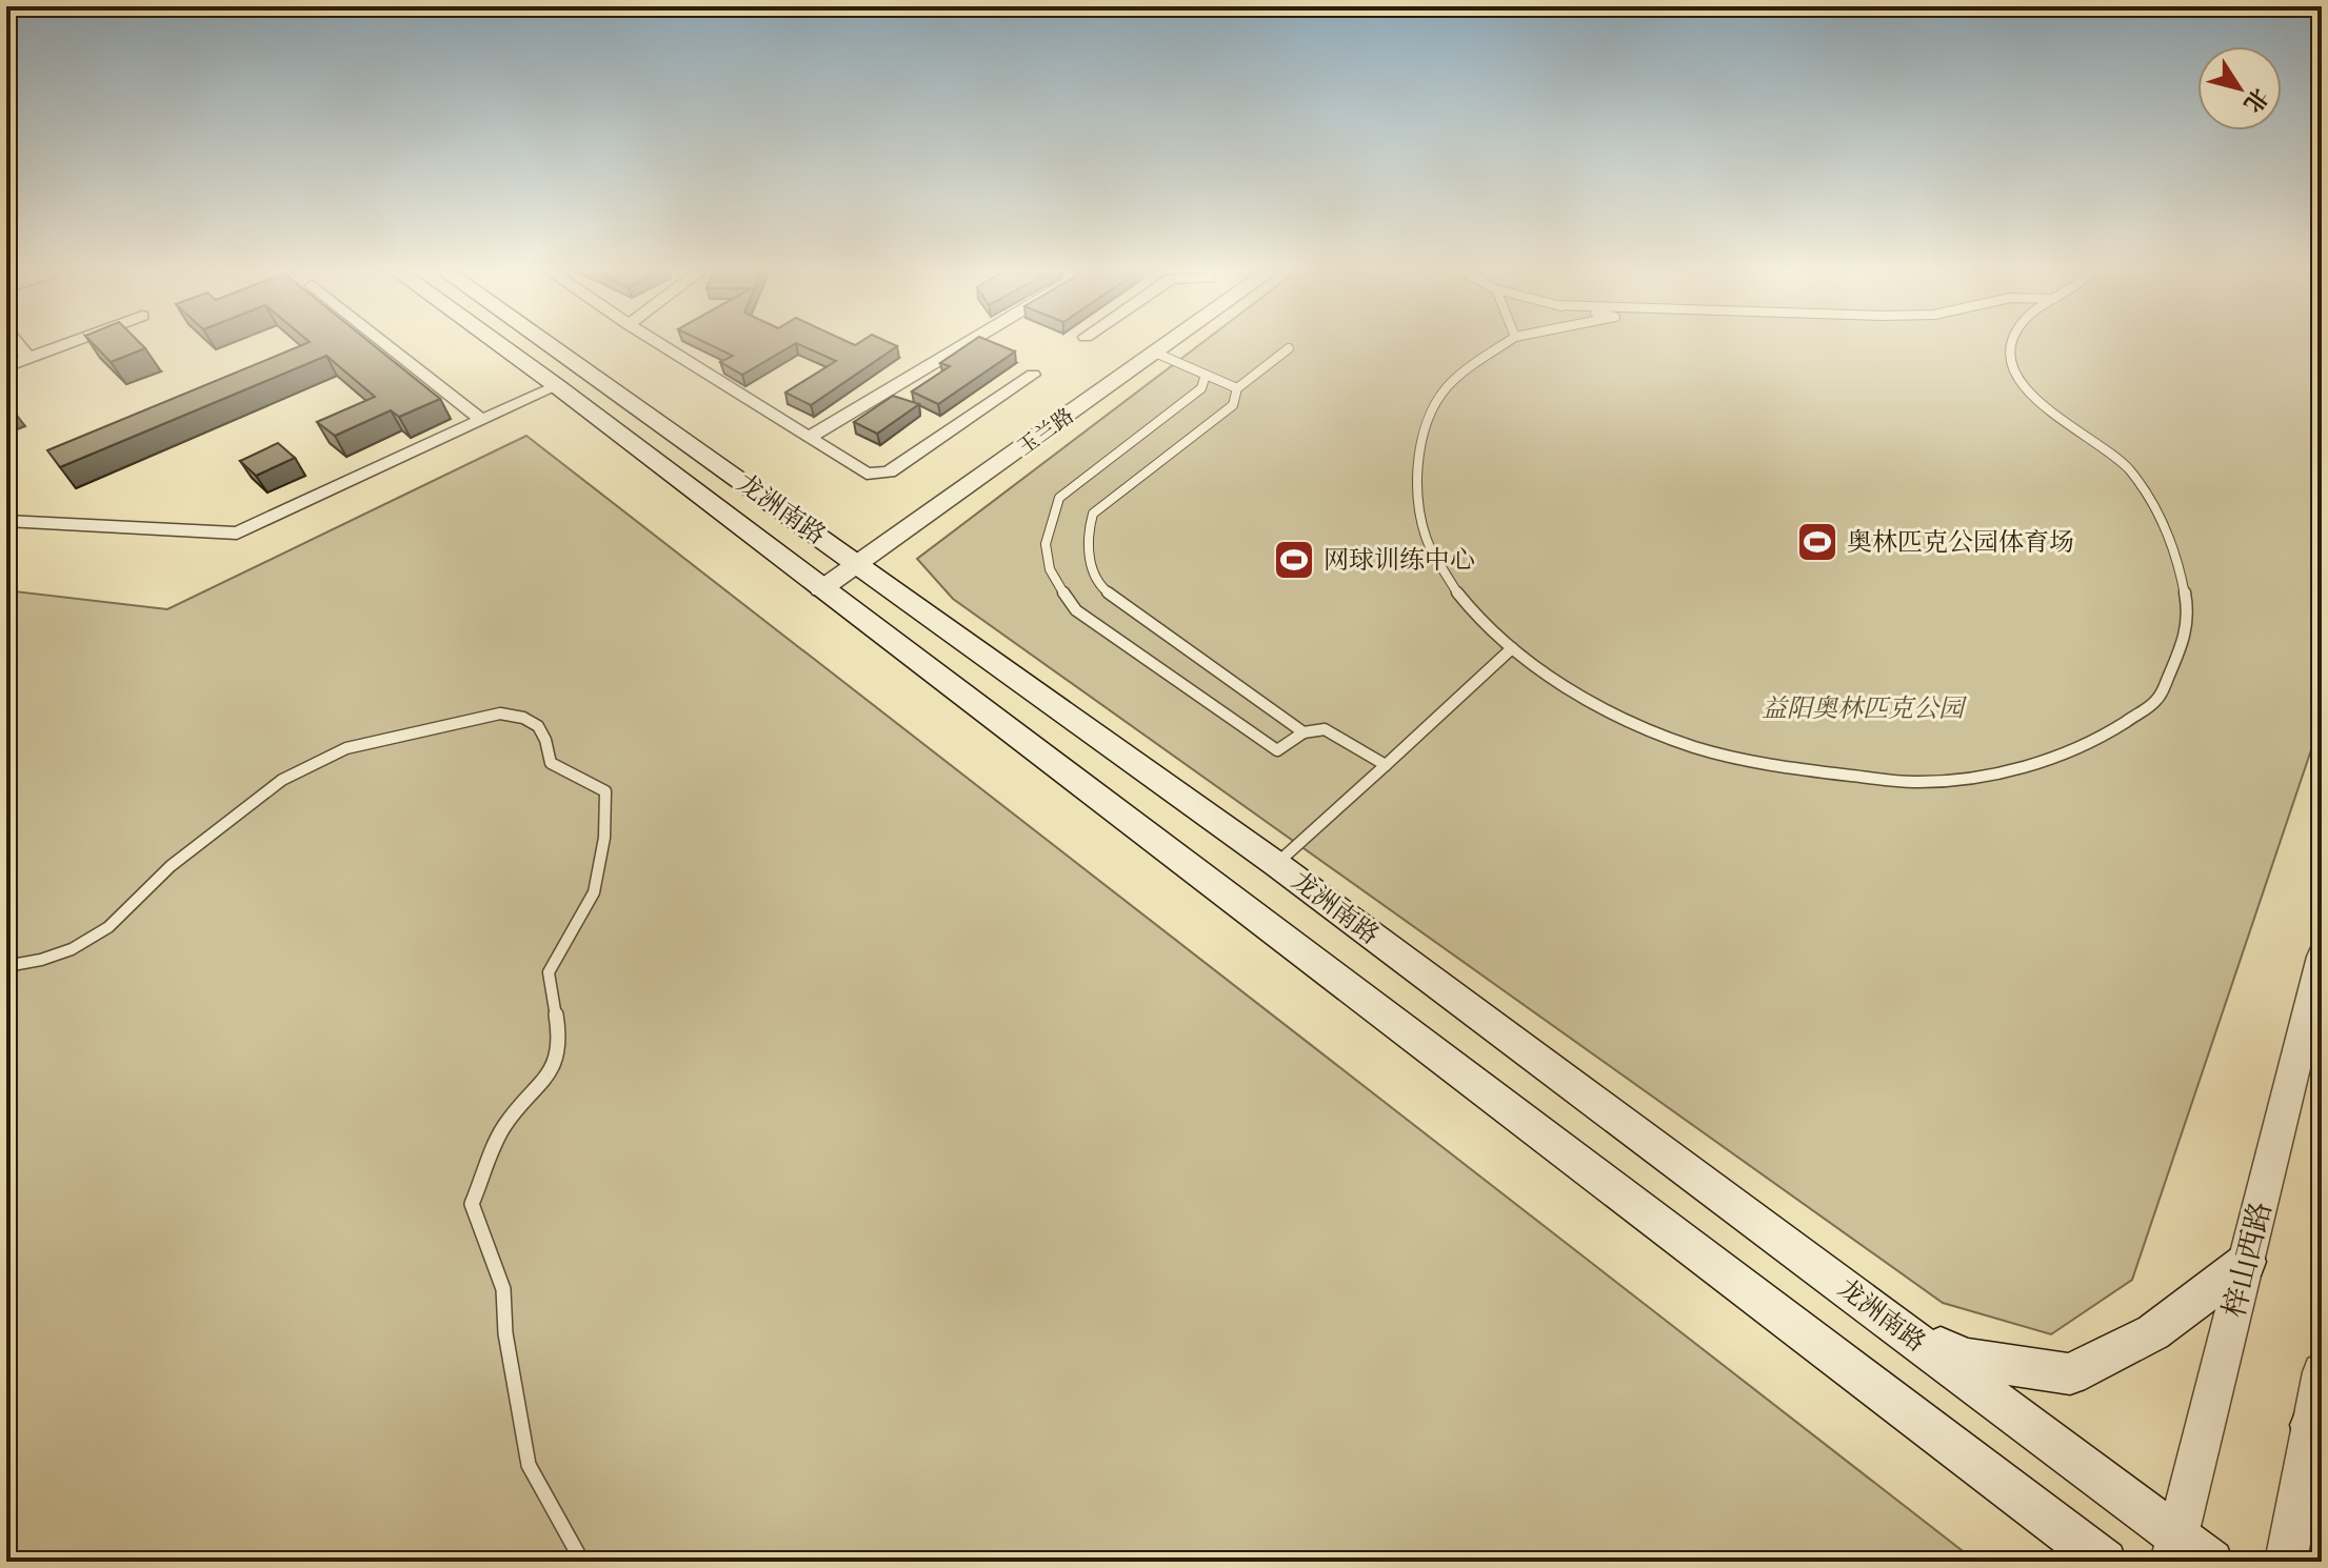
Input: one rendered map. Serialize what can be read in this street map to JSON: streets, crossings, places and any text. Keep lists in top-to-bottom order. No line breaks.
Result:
{"streets":{"main road":["龙洲南路"],"street":["玉兰路","梓山西路"]},"crossings":[["玉兰路","龙洲南路"],["龙洲南路","梓山西路"]],"parks":["益阳奥林匹克公园"],"places":{"sports":["奥林匹克公园体育场","网球训练中心"]},"north":"bottom right"}
